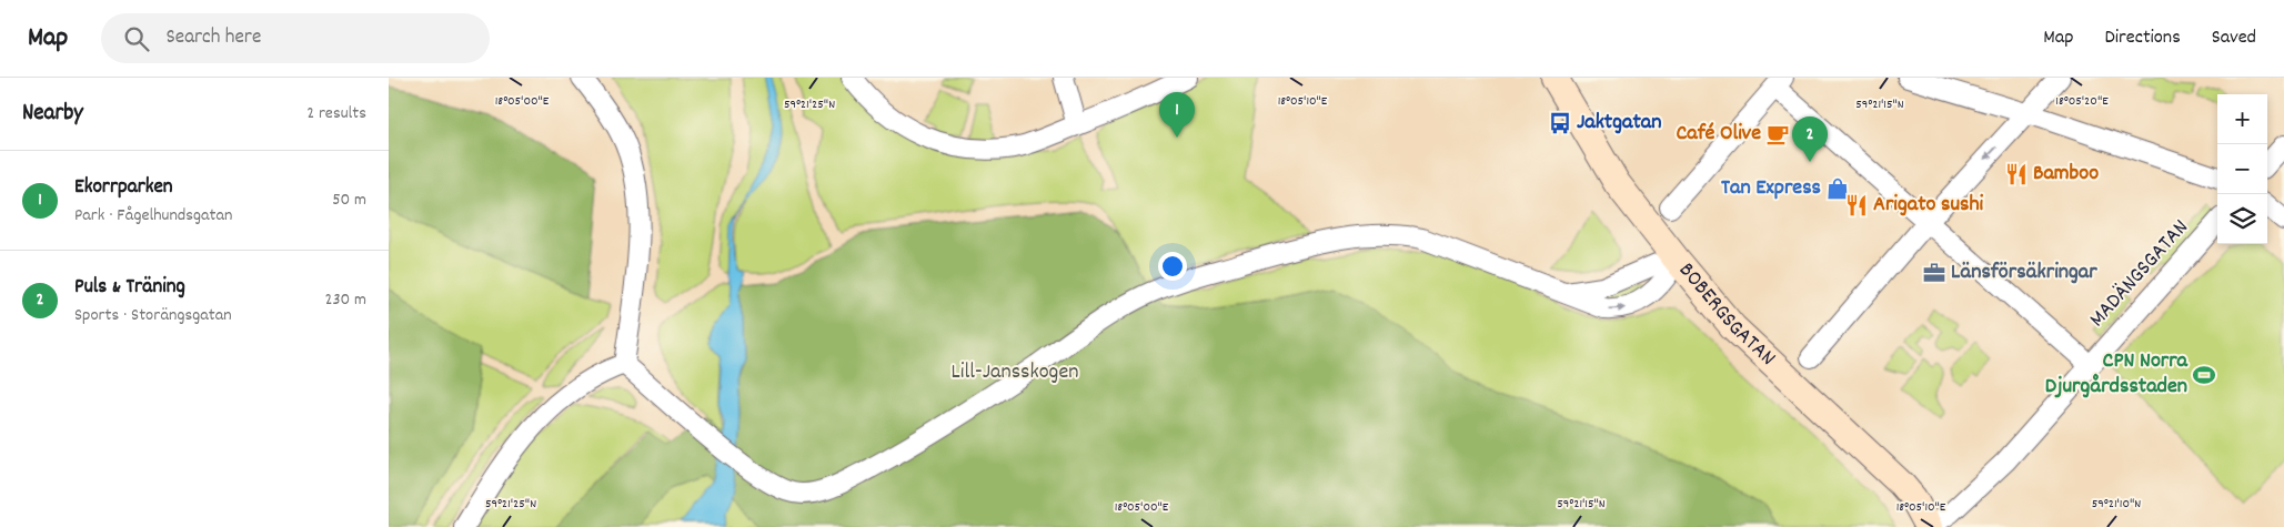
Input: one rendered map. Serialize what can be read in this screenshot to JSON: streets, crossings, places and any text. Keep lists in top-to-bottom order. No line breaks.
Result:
{"streets":{"street":["MADÄNGSGATAN","BOBERGSGATAN"]},"crossings":[["MADÄNGSGATAN","BOBERGSGATAN"]],"parks":["Lill-Jansskogen"],"places":{"bus stop":["Jaktgatan"],"cafe":["Café Olive"],"restaurant":["Bamboo","Arigato sushi"],"shop":["Tan Express"],"office":["Länsförsäkringar"],"sports":["CPN Norra Djurgårdsstaden"]},"page":{"header":"Map","search":"Search here","nav":["Map","Directions","Saved"],"heading":["Nearby","2 results"],"pins":["1","2"],"map_buttons":["+","−"],"list":[{"mark":"1","name":"Ekorrparken","note":"Park · Fågelhundsgatan","value":"50 m"},{"mark":"2","name":"Puls & Träning","note":"Sports · Storängsgatan","value":"230 m"}]},"coordinates":["18°05'10\"E","18°05'20\"E","18°05'00\"E","59°21'25\"N","59°21'15\"N","59°21'10\"N"]}
